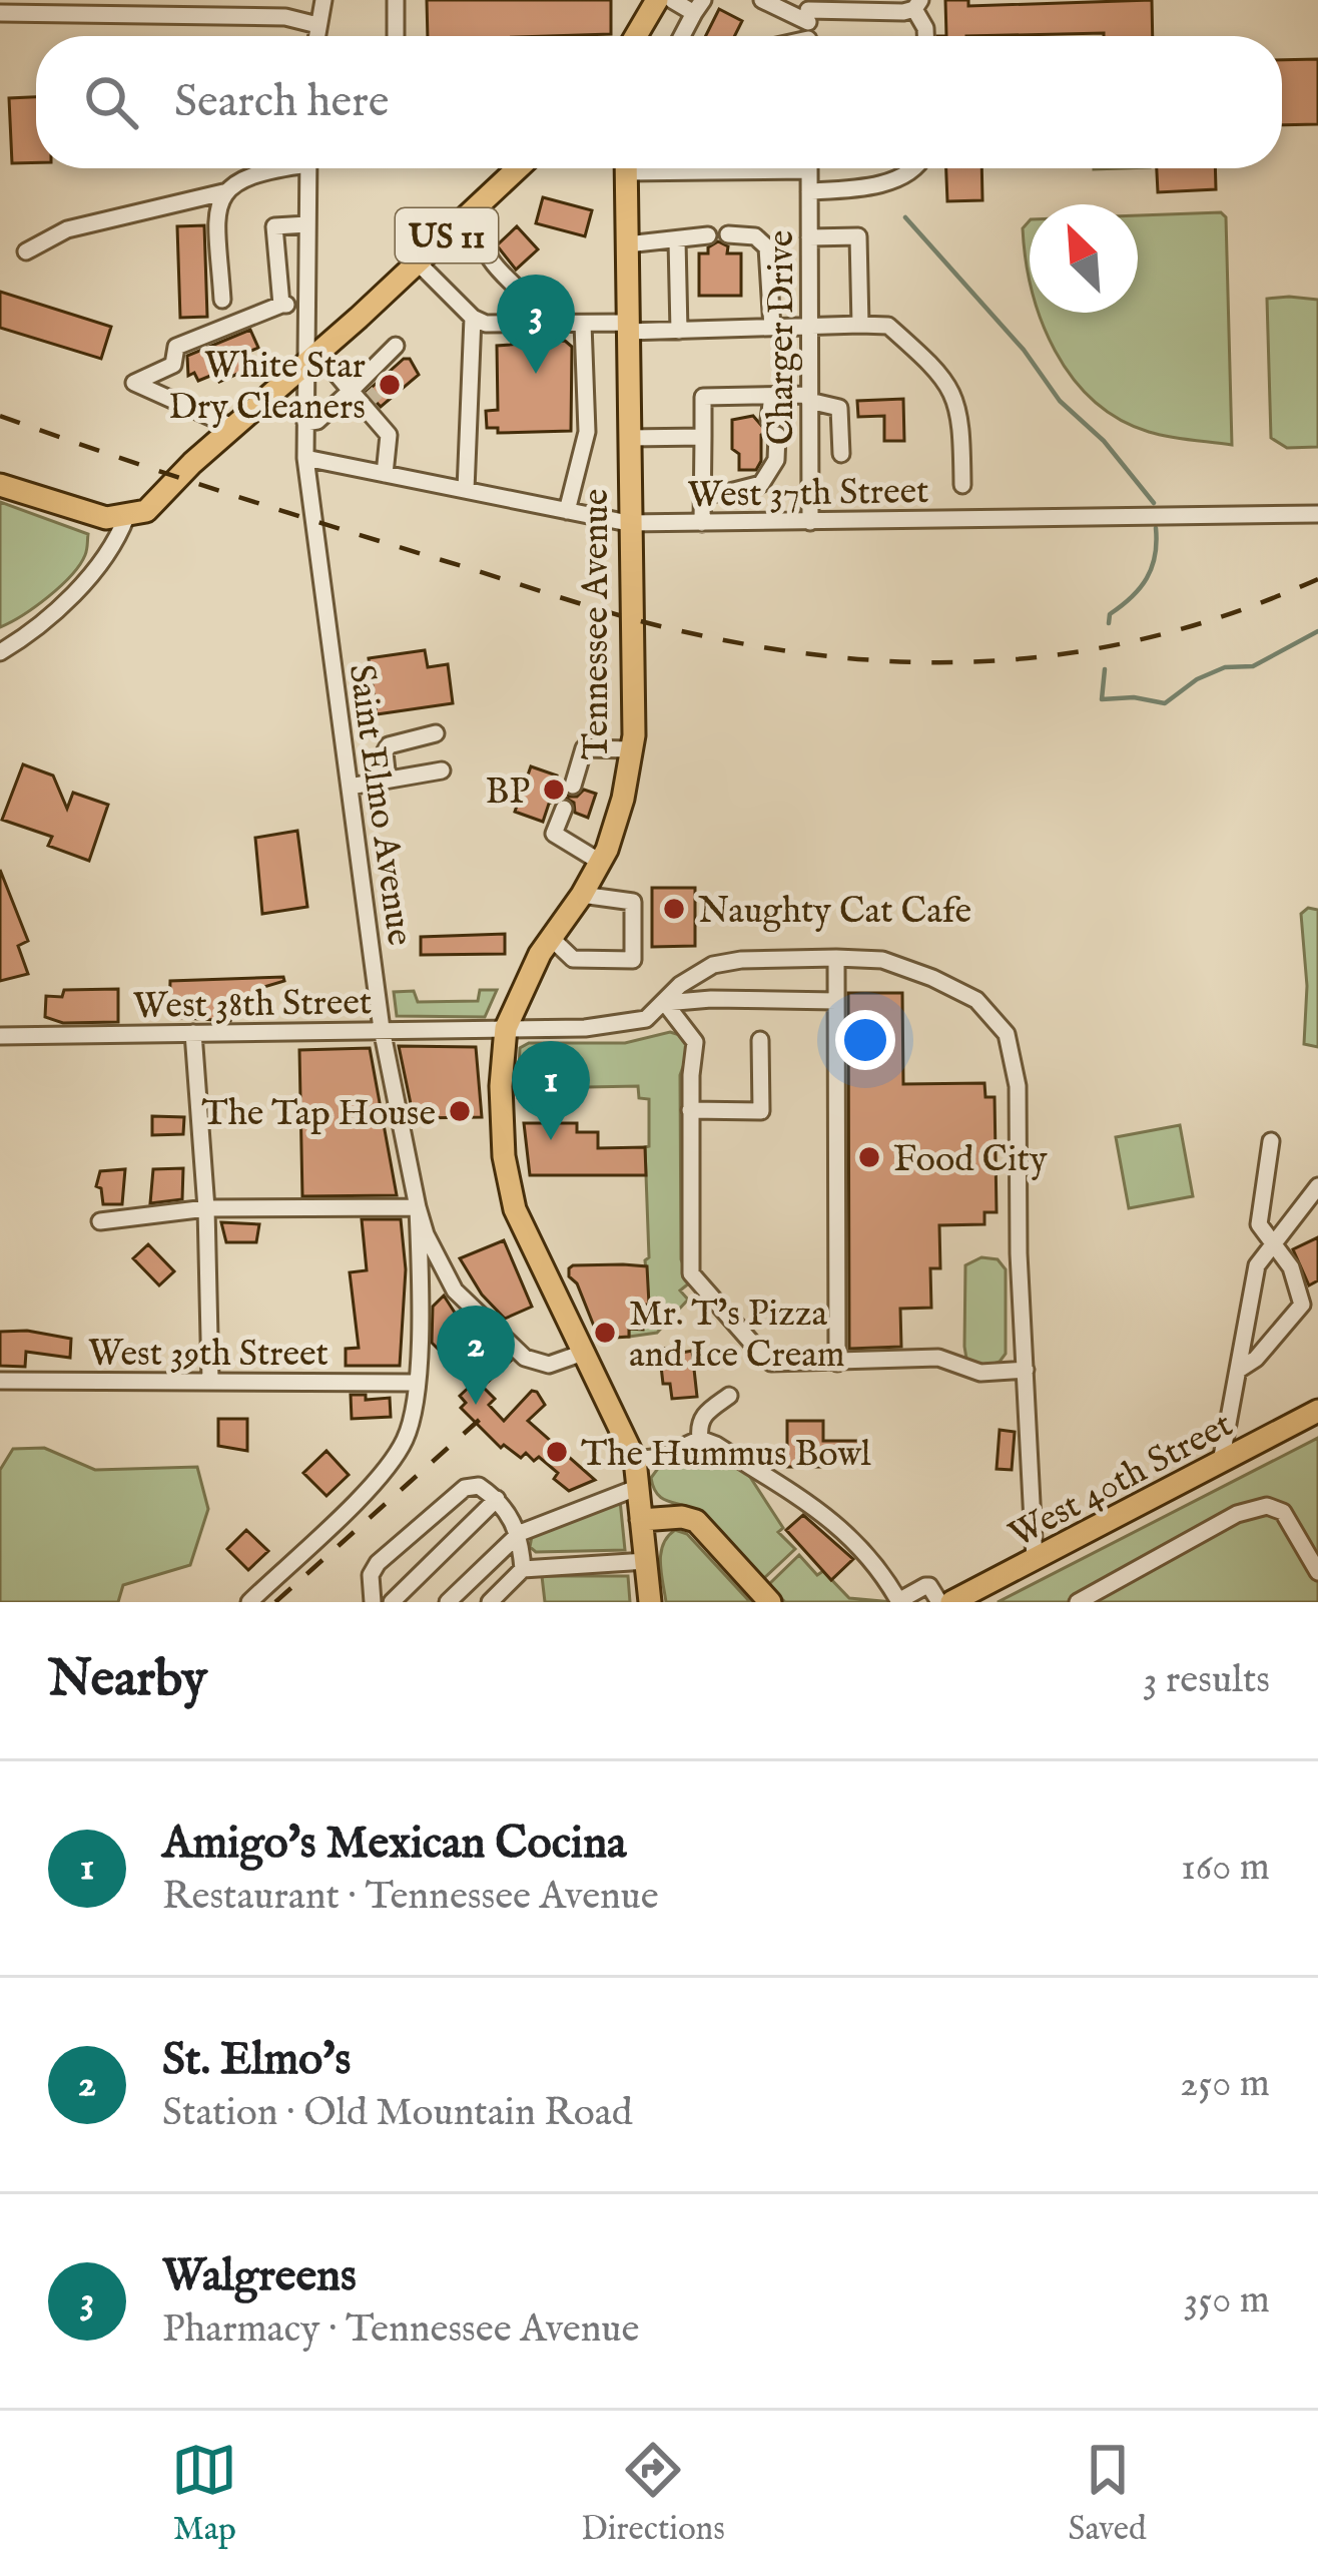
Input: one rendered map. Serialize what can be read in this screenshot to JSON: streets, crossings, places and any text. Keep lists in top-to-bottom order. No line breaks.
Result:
{"streets":{"main road":["US 11","Tennessee Avenue","West 40th Street"],"street":["Charger Drive","West 37th Street","Saint Elmo Avenue","West 38th Street","West 39th Street"]},"crossings":[["US 11","Saint Elmo Avenue"],["Charger Drive","West 37th Street"],["West 37th Street","Tennessee Avenue"],["West 37th Street","Saint Elmo Avenue"],["Tennessee Avenue","Saint Elmo Avenue"],["Tennessee Avenue","West 38th Street"],["Saint Elmo Avenue","West 38th Street"]],"places":["White Star Dry Cleaners","BP","Naughty Cat Cafe","The Tap House","Food City","Mr. T's Pizza and Ice Cream","The Hummus Bowl"],"north":"top left","page":{"search":"Search here","pins":["3","1","2"],"heading":["Nearby","3 results"],"list":[{"mark":"1","name":"Amigo's Mexican Cocina","note":"Restaurant · Tennessee Avenue","value":"160 m"},{"mark":"2","name":"St. Elmo's","note":"Station · Old Mountain Road","value":"250 m"},{"mark":"3","name":"Walgreens","note":"Pharmacy · Tennessee Avenue","value":"350 m"}],"nav":["Map","Directions","Saved"]}}
